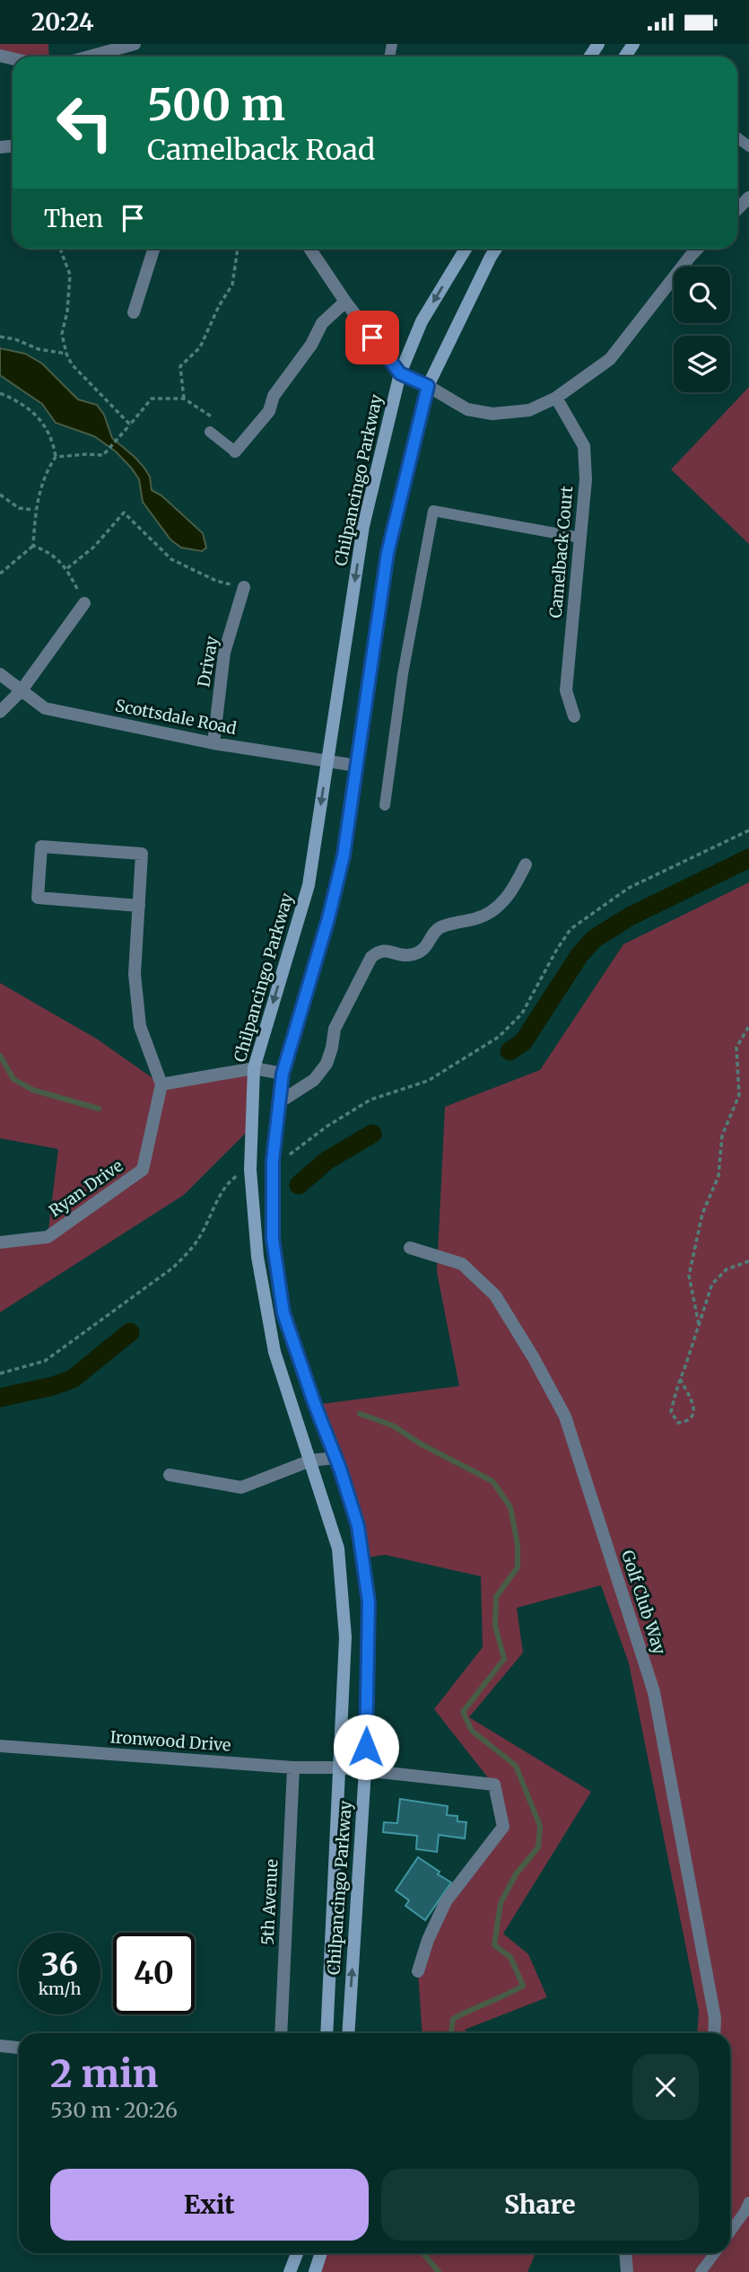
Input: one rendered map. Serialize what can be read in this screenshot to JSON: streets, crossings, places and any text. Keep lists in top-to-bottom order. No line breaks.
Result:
{"streets":{"street":["Chilpancingo Parkway","Camelback Court","Drivay","Scottsdale Road","Ryan Drive","Golf Club Way","Ironwood Drive","5th Avenue"]},"crossings":[["Chilpancingo Parkway","Scottsdale Road"],["Chilpancingo Parkway","Ironwood Drive"],["Drivay","Scottsdale Road"],["Ironwood Drive","5th Avenue"]],"page":{"status":"20:24","turn":["500 m","Camelback Road"],"then":"Then","speed":"36 km/h","limit":"40","heading":["2 min","530 m · 20:26"],"buttons":["Exit","Share"]}}
